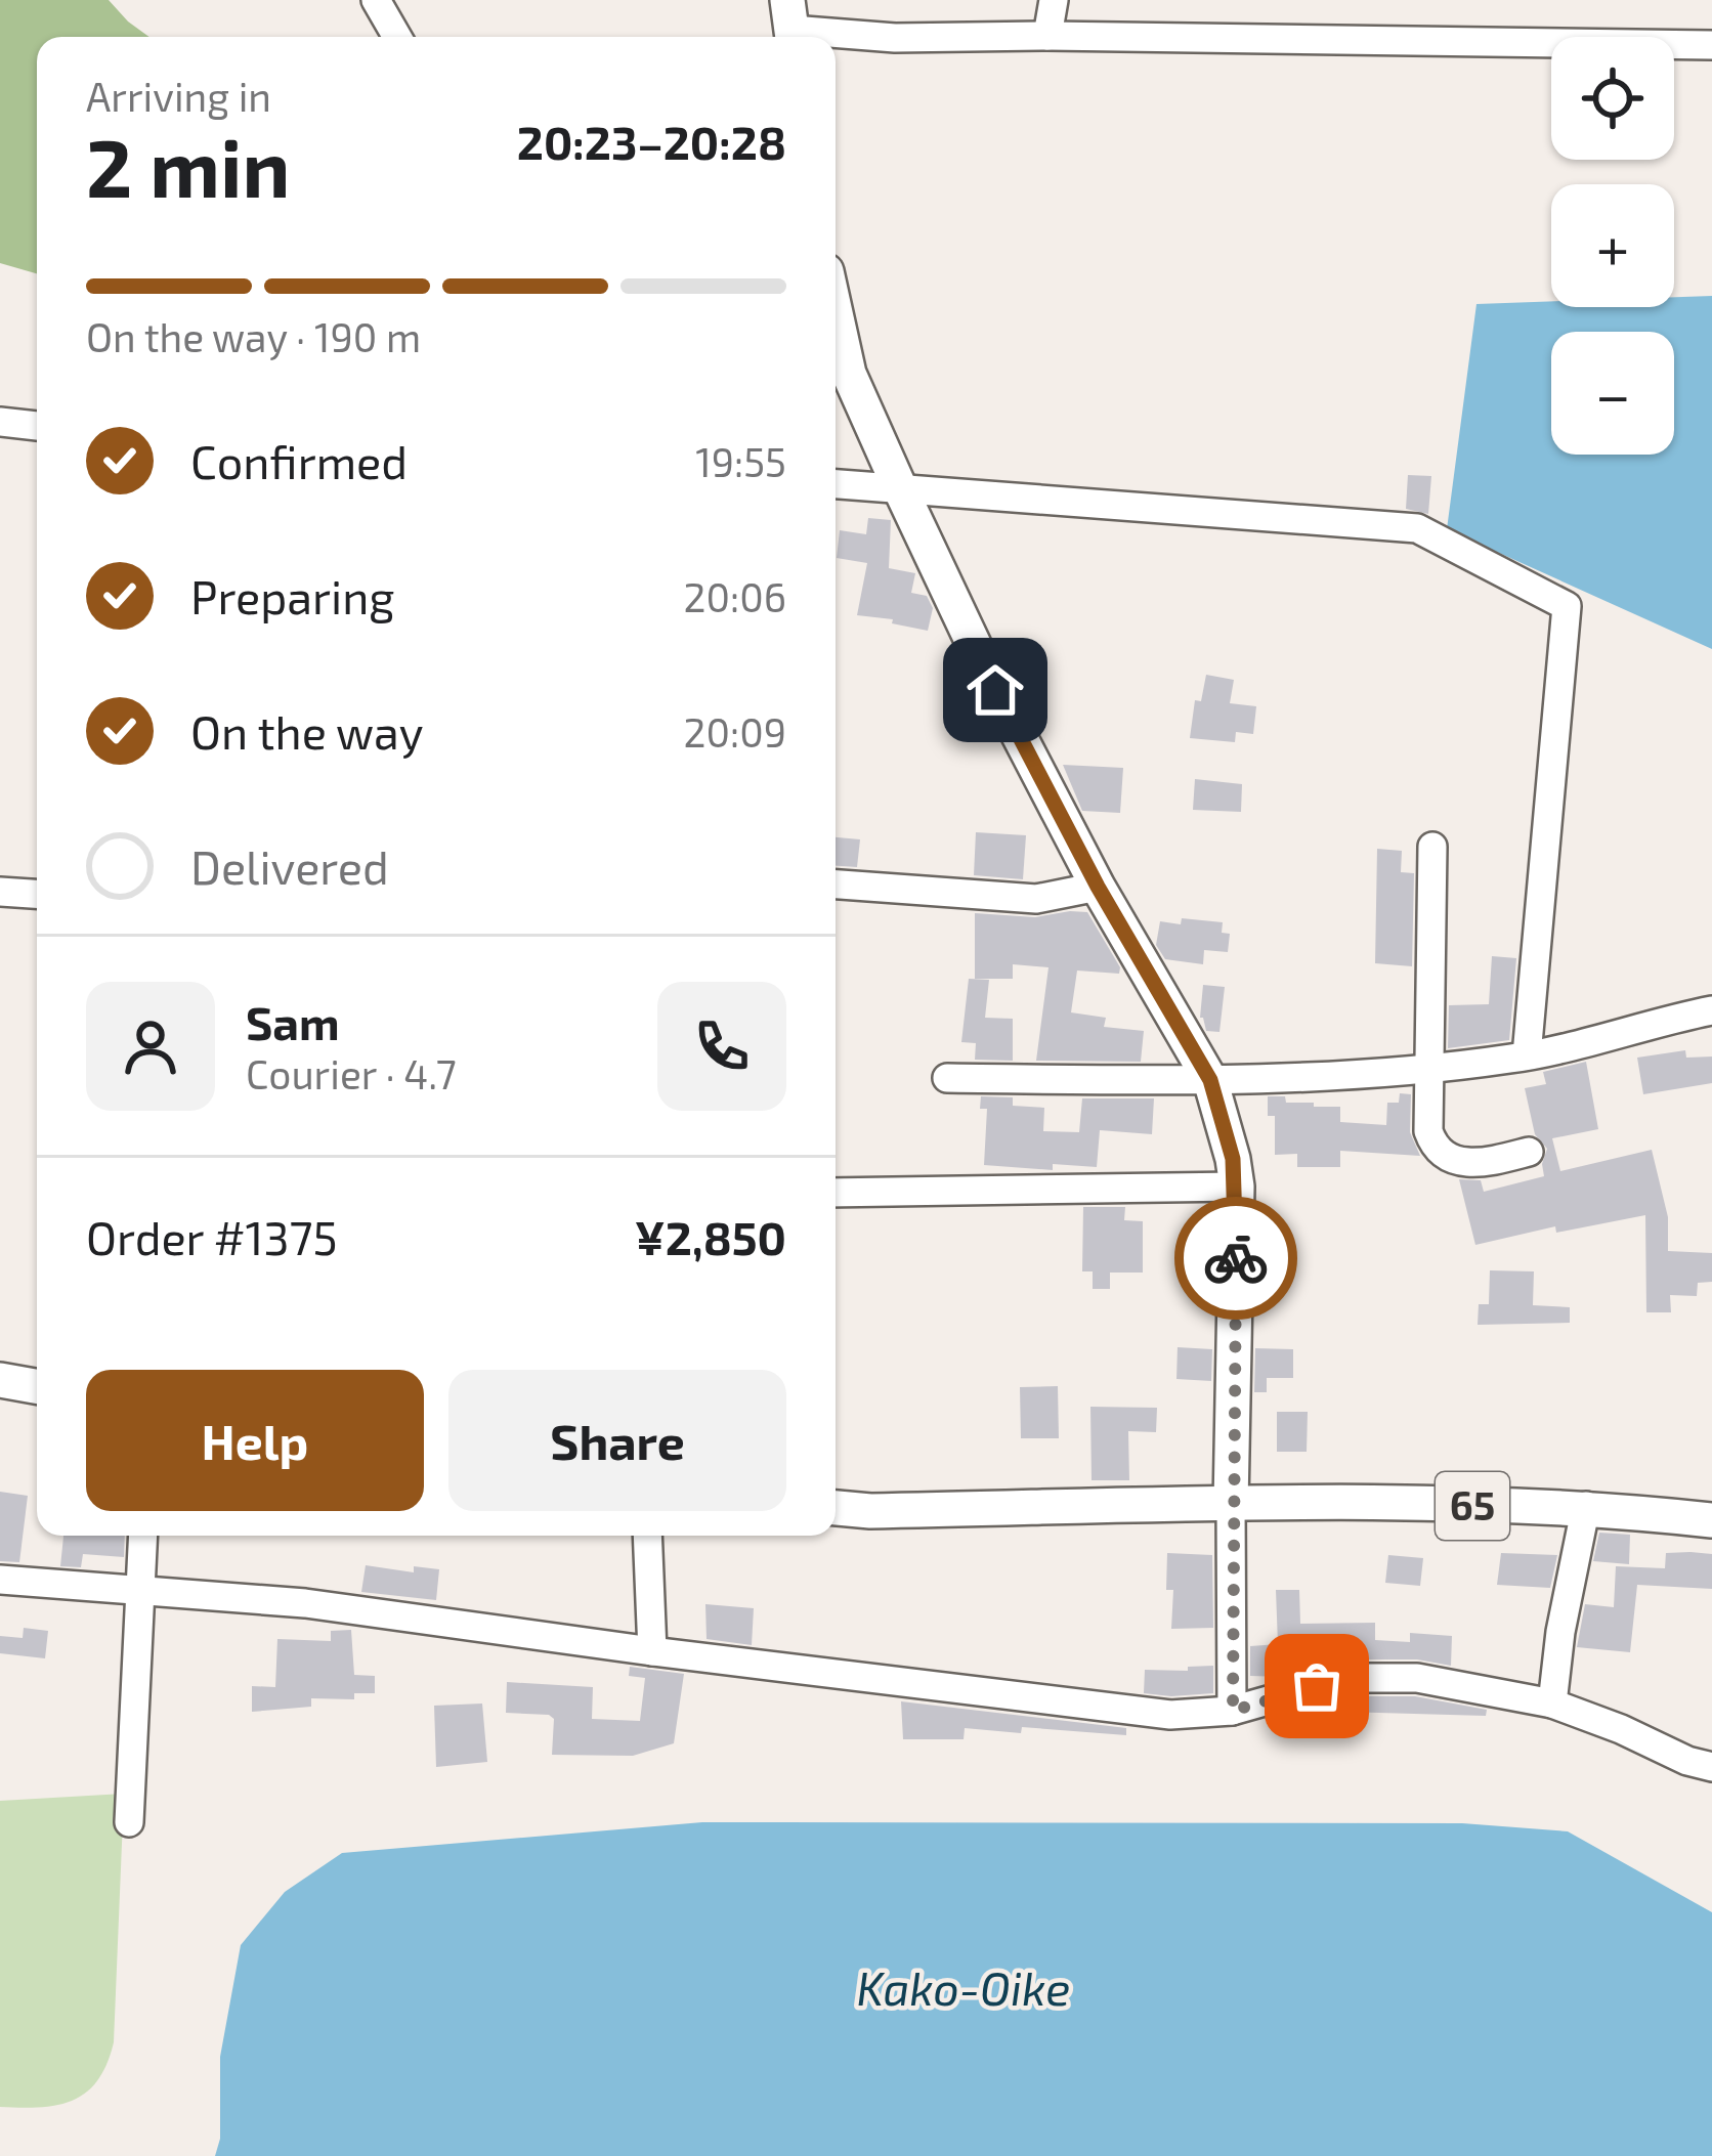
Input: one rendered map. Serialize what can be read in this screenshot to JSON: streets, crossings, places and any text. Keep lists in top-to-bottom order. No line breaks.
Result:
{"streets":{"main road":["65"]},"water":["Kako-Oike"],"page":{"map_buttons":["+","−"],"heading":["2 min","Arriving in","20:23–20:28"],"panel":["Sam","Courier · 4.7","Order #1375","¥2,850"],"bar":"On the way · 190 m","list":[["Confirmed","19:55"],["Preparing","20:06"],["On the way","20:09"],"Delivered"],"buttons":["Help","Share"]}}
